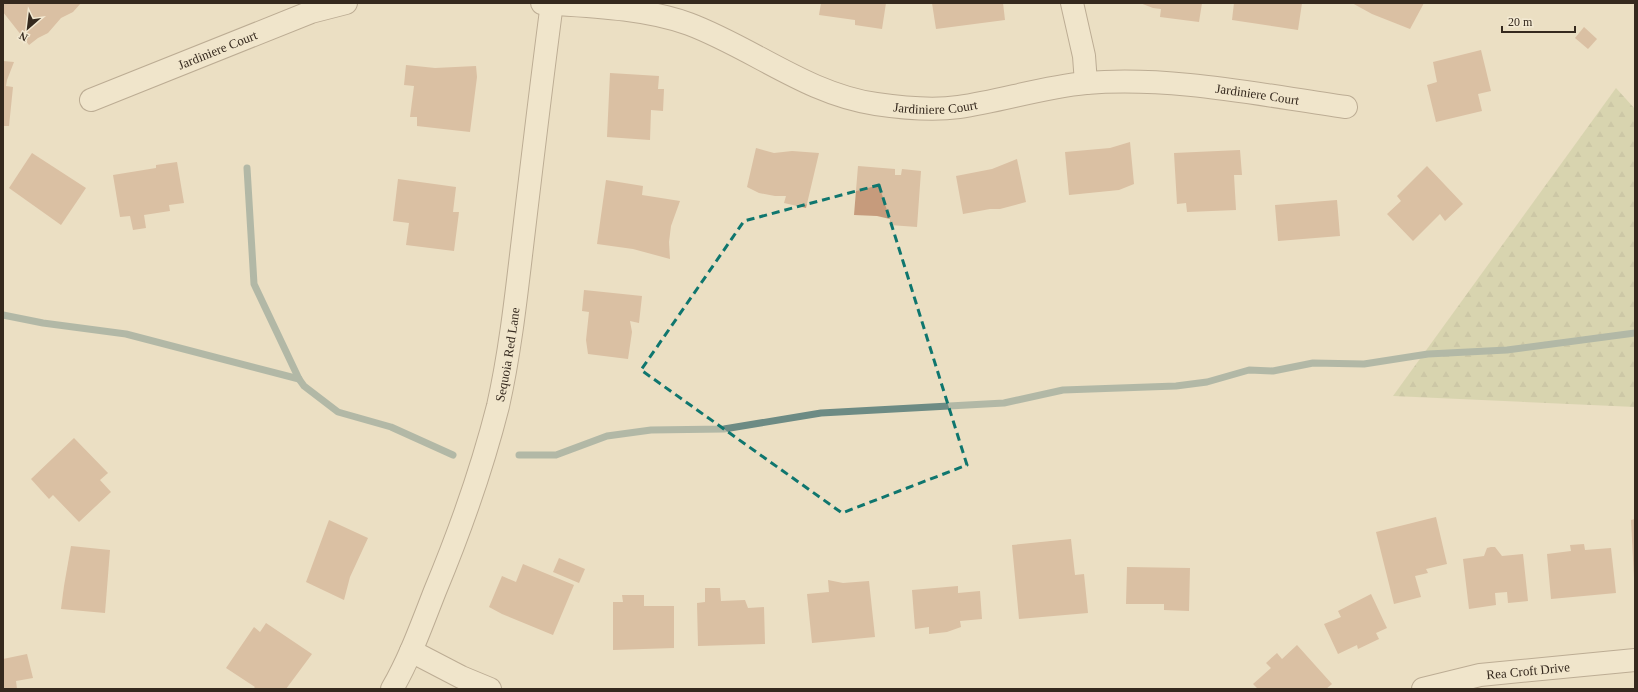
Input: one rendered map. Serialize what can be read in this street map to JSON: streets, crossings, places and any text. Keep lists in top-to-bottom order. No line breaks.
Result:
{"streets":{"street":["Jardiniere Court","Sequoia Red Lane","Rea Croft Drive"]},"crossings":[["Jardiniere Court","Sequoia Red Lane"]],"scale_bar":"20 m","north":"bottom left"}
